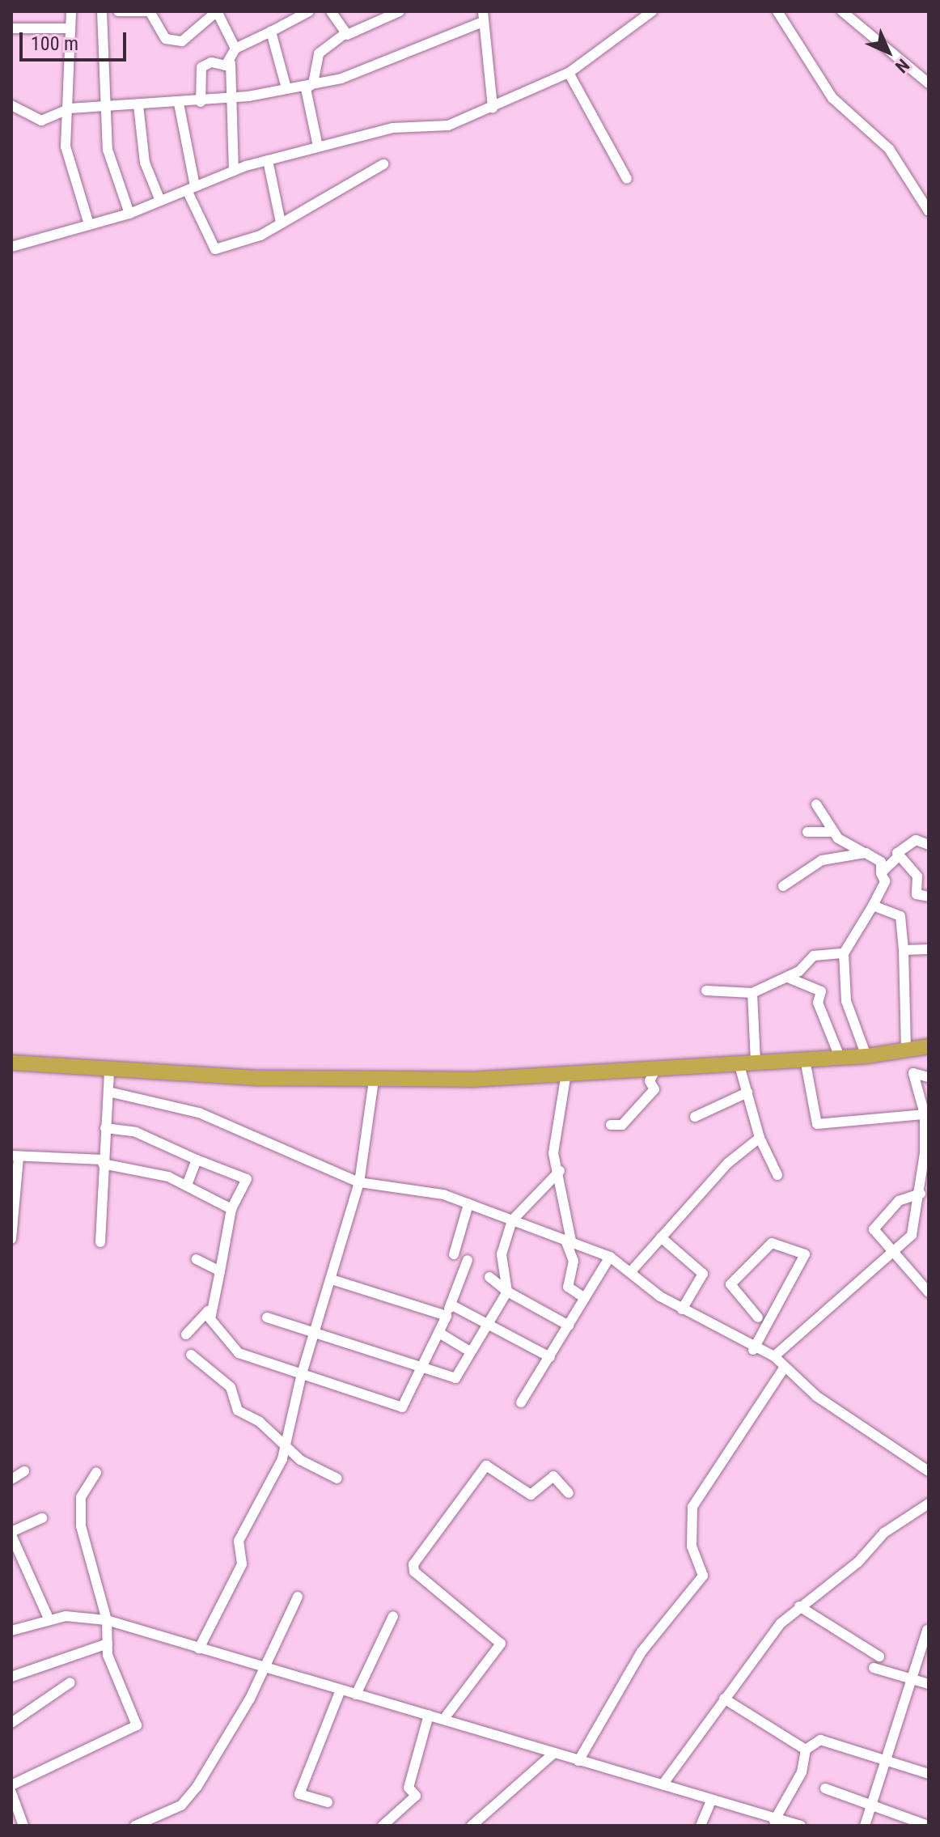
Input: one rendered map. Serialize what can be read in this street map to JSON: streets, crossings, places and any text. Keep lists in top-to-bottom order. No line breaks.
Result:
{"scale_bar":"100 m","north":"bottom right"}
